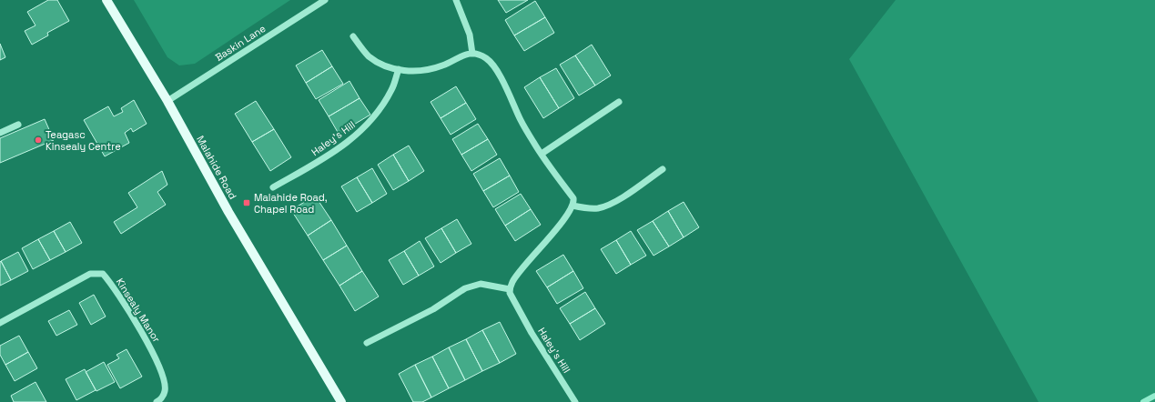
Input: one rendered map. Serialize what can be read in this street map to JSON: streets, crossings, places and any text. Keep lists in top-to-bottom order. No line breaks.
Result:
{"streets":{"main road":["Malahide Road"],"street":["Baskin Lane","Haley's Hill","Kinsealy Manor"]},"crossings":[["Baskin Lane","Malahide Road"]],"places":{"other":["Teagasc Kinsealy Centre"],"transit":["Malahide Road, Chapel Road"]}}
